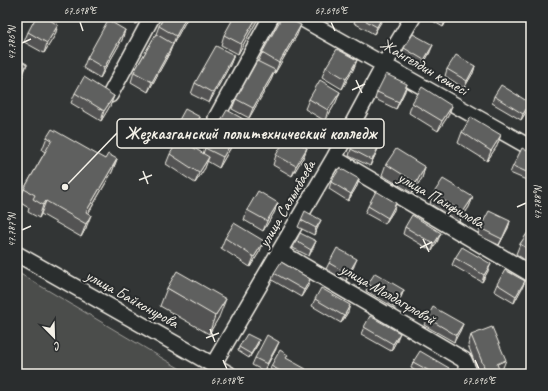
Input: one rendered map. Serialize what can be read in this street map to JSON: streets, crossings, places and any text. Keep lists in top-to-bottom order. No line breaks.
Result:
{"streets":{"street":["Жангелдин көшесі","улица Панфилова","улица Салыкбаева","улица Молдагуловой","улица Байконурова"]},"crossings":[["Жангелдин көшесі","улица Салыкбаева"],["улица Панфилова","улица Салыкбаева"],["улица Салыкбаева","улица Молдагуловой"],["улица Салыкбаева","улица Байконурова"]],"places":["Жезказганский политехнический колледж"],"north":"bottom right","coordinates":["67.698°E","67.696°E","47.786°N","47.788°N","47.787°N"]}
